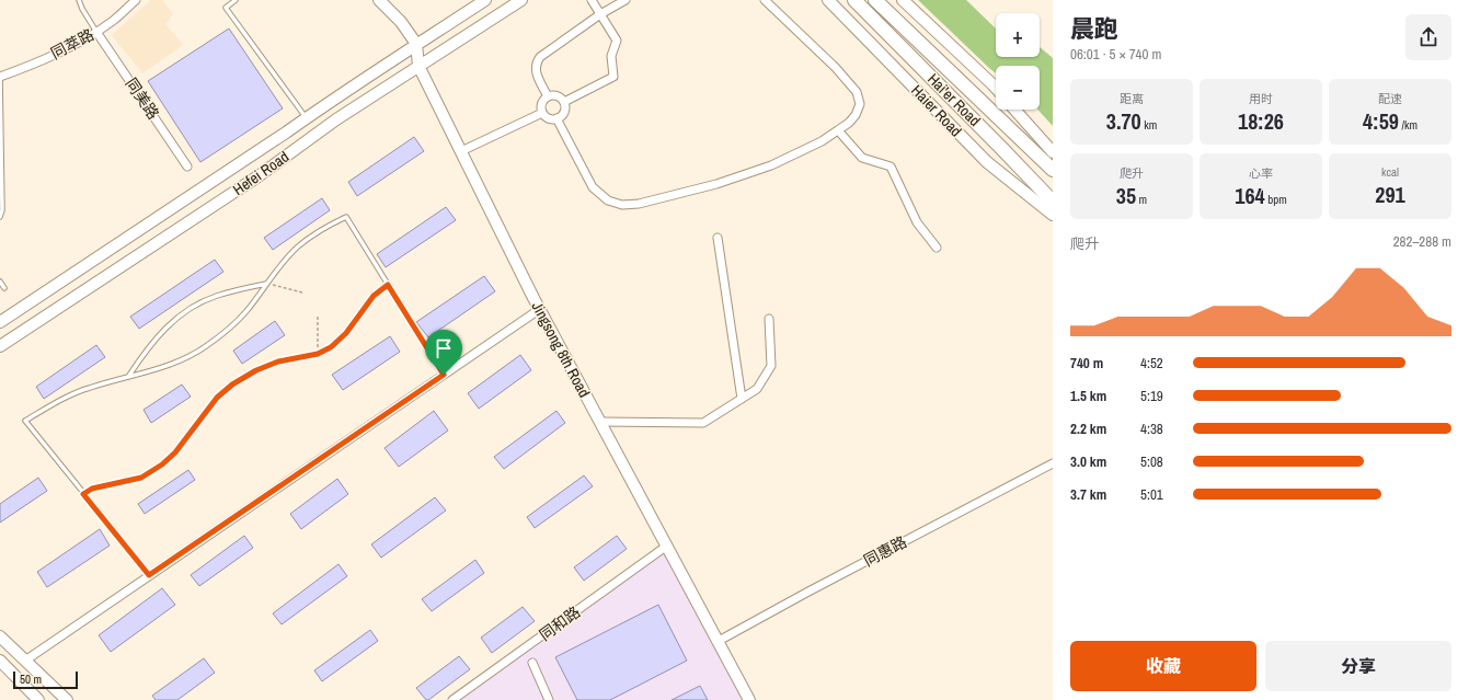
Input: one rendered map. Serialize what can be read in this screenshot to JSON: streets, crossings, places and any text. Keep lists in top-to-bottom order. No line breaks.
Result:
{"streets":{"main road":["Hai'er Road","Haier Road","Hefei Road","Jingsong 8th Road"],"street":["同萃路","同美路","同惠路","同和路"]},"crossings":[["同萃路","同美路"],["Hefei Road","Jingsong 8th Road"],["Jingsong 8th Road","同惠路"],["Jingsong 8th Road","同和路"]],"scale_bar":"50 m","page":{"heading":["晨跑","06:01 · 5 × 740 m"],"map_buttons":["+","−"],"stats":[["距离","3.70 km"],["用时","18:26"],["配速","4:59 /km"],["爬升","35 m"],["心率","164 bpm"],["kcal","291"]],"chart":["爬升","282–288 m"],"list":[{"name":"740 m","note":"4:52"},{"name":"1.5 km","note":"5:19"},{"name":"2.2 km","note":"4:38"},{"name":"3.0 km","note":"5:08"},{"name":"3.7 km","note":"5:01"}],"buttons":["收藏","分享"],"scale":"50 m"}}
